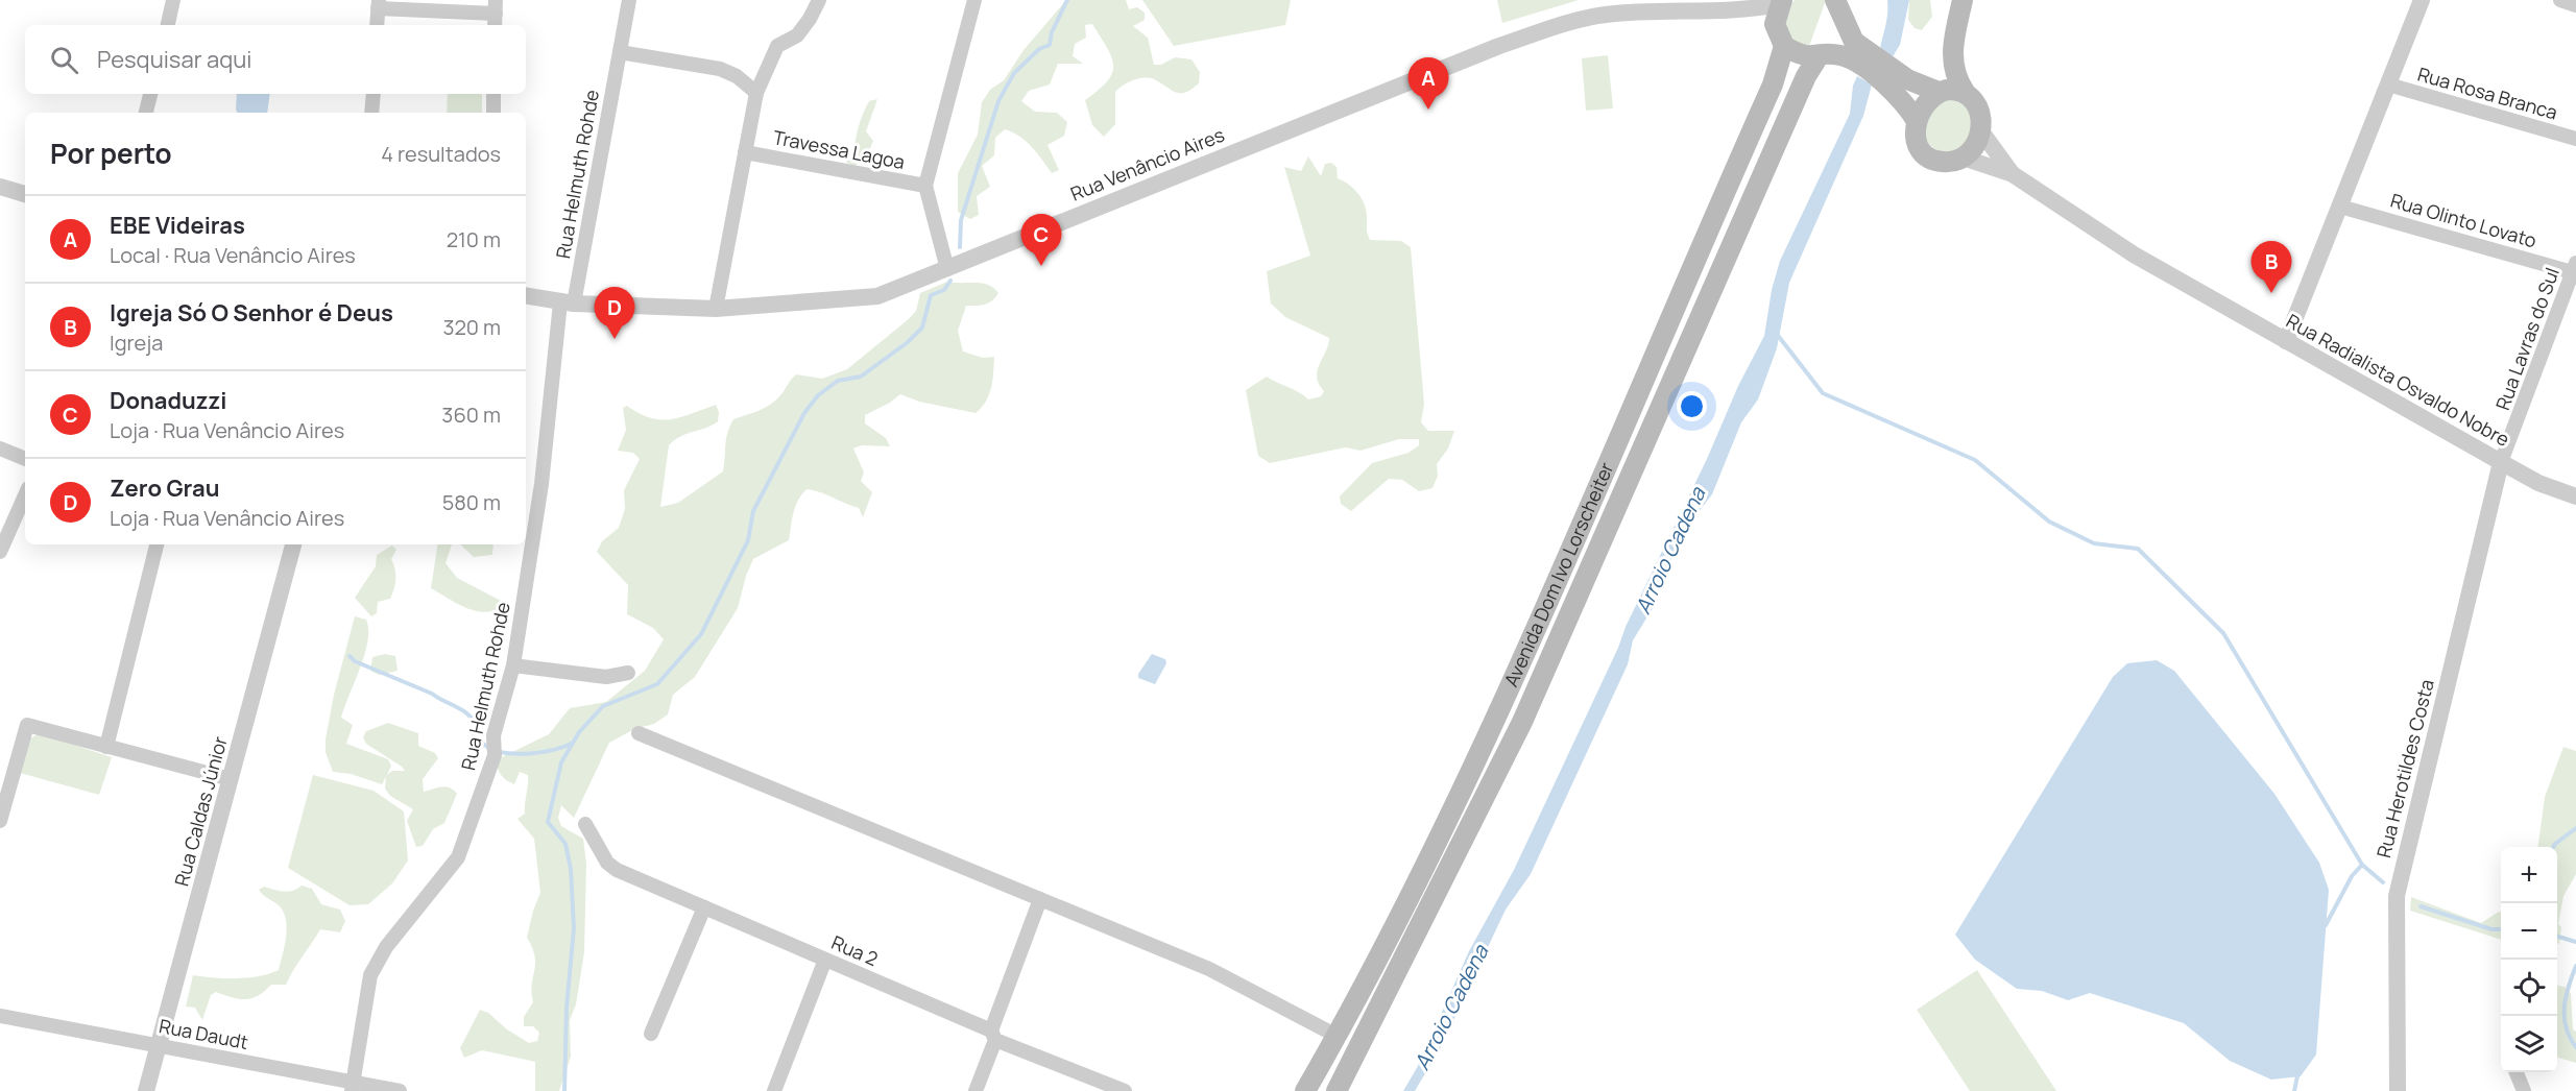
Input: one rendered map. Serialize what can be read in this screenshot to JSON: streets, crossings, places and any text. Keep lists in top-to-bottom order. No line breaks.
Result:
{"streets":{"main road":["Avenida Dom Ivo Lorscheiter"],"street":["Rua Rosa Branca","Travessa Lagoa","Rua Venâncio Aires","Rua Helmuth Rohde","Rua Olinto Lovato","Rua Lavras do Sul","Rua Radialista Osvaldo Nobre","Rua Herotildes Costa","Rua Caldas Júnior","Rua 2","Rua Daudt"]},"crossings":[["Rua Venâncio Aires","Rua Helmuth Rohde"],["Rua Venâncio Aires","Avenida Dom Ivo Lorscheiter"],["Rua Helmuth Rohde","Rua Daudt"],["Rua Olinto Lovato","Rua Lavras do Sul"],["Rua Lavras do Sul","Rua Radialista Osvaldo Nobre"],["Rua Lavras do Sul","Rua Herotildes Costa"],["Rua Radialista Osvaldo Nobre","Rua Herotildes Costa"],["Rua Caldas Júnior","Rua Daudt"]],"water":["Arroio Cadena"],"page":{"search":"Pesquisar aqui","pins":["A","C","B","D"],"heading":["Por perto","4 resultados"],"list":[{"mark":"A","name":"EBE Videiras","note":"Local · Rua Venâncio Aires","value":"210 m"},{"mark":"B","name":"Igreja Só O Senhor é Deus","note":"Igreja","value":"320 m"},{"mark":"C","name":"Donaduzzi","note":"Loja · Rua Venâncio Aires","value":"360 m"},{"mark":"D","name":"Zero Grau","note":"Loja · Rua Venâncio Aires","value":"580 m"}],"map_buttons":["+","−"]}}
